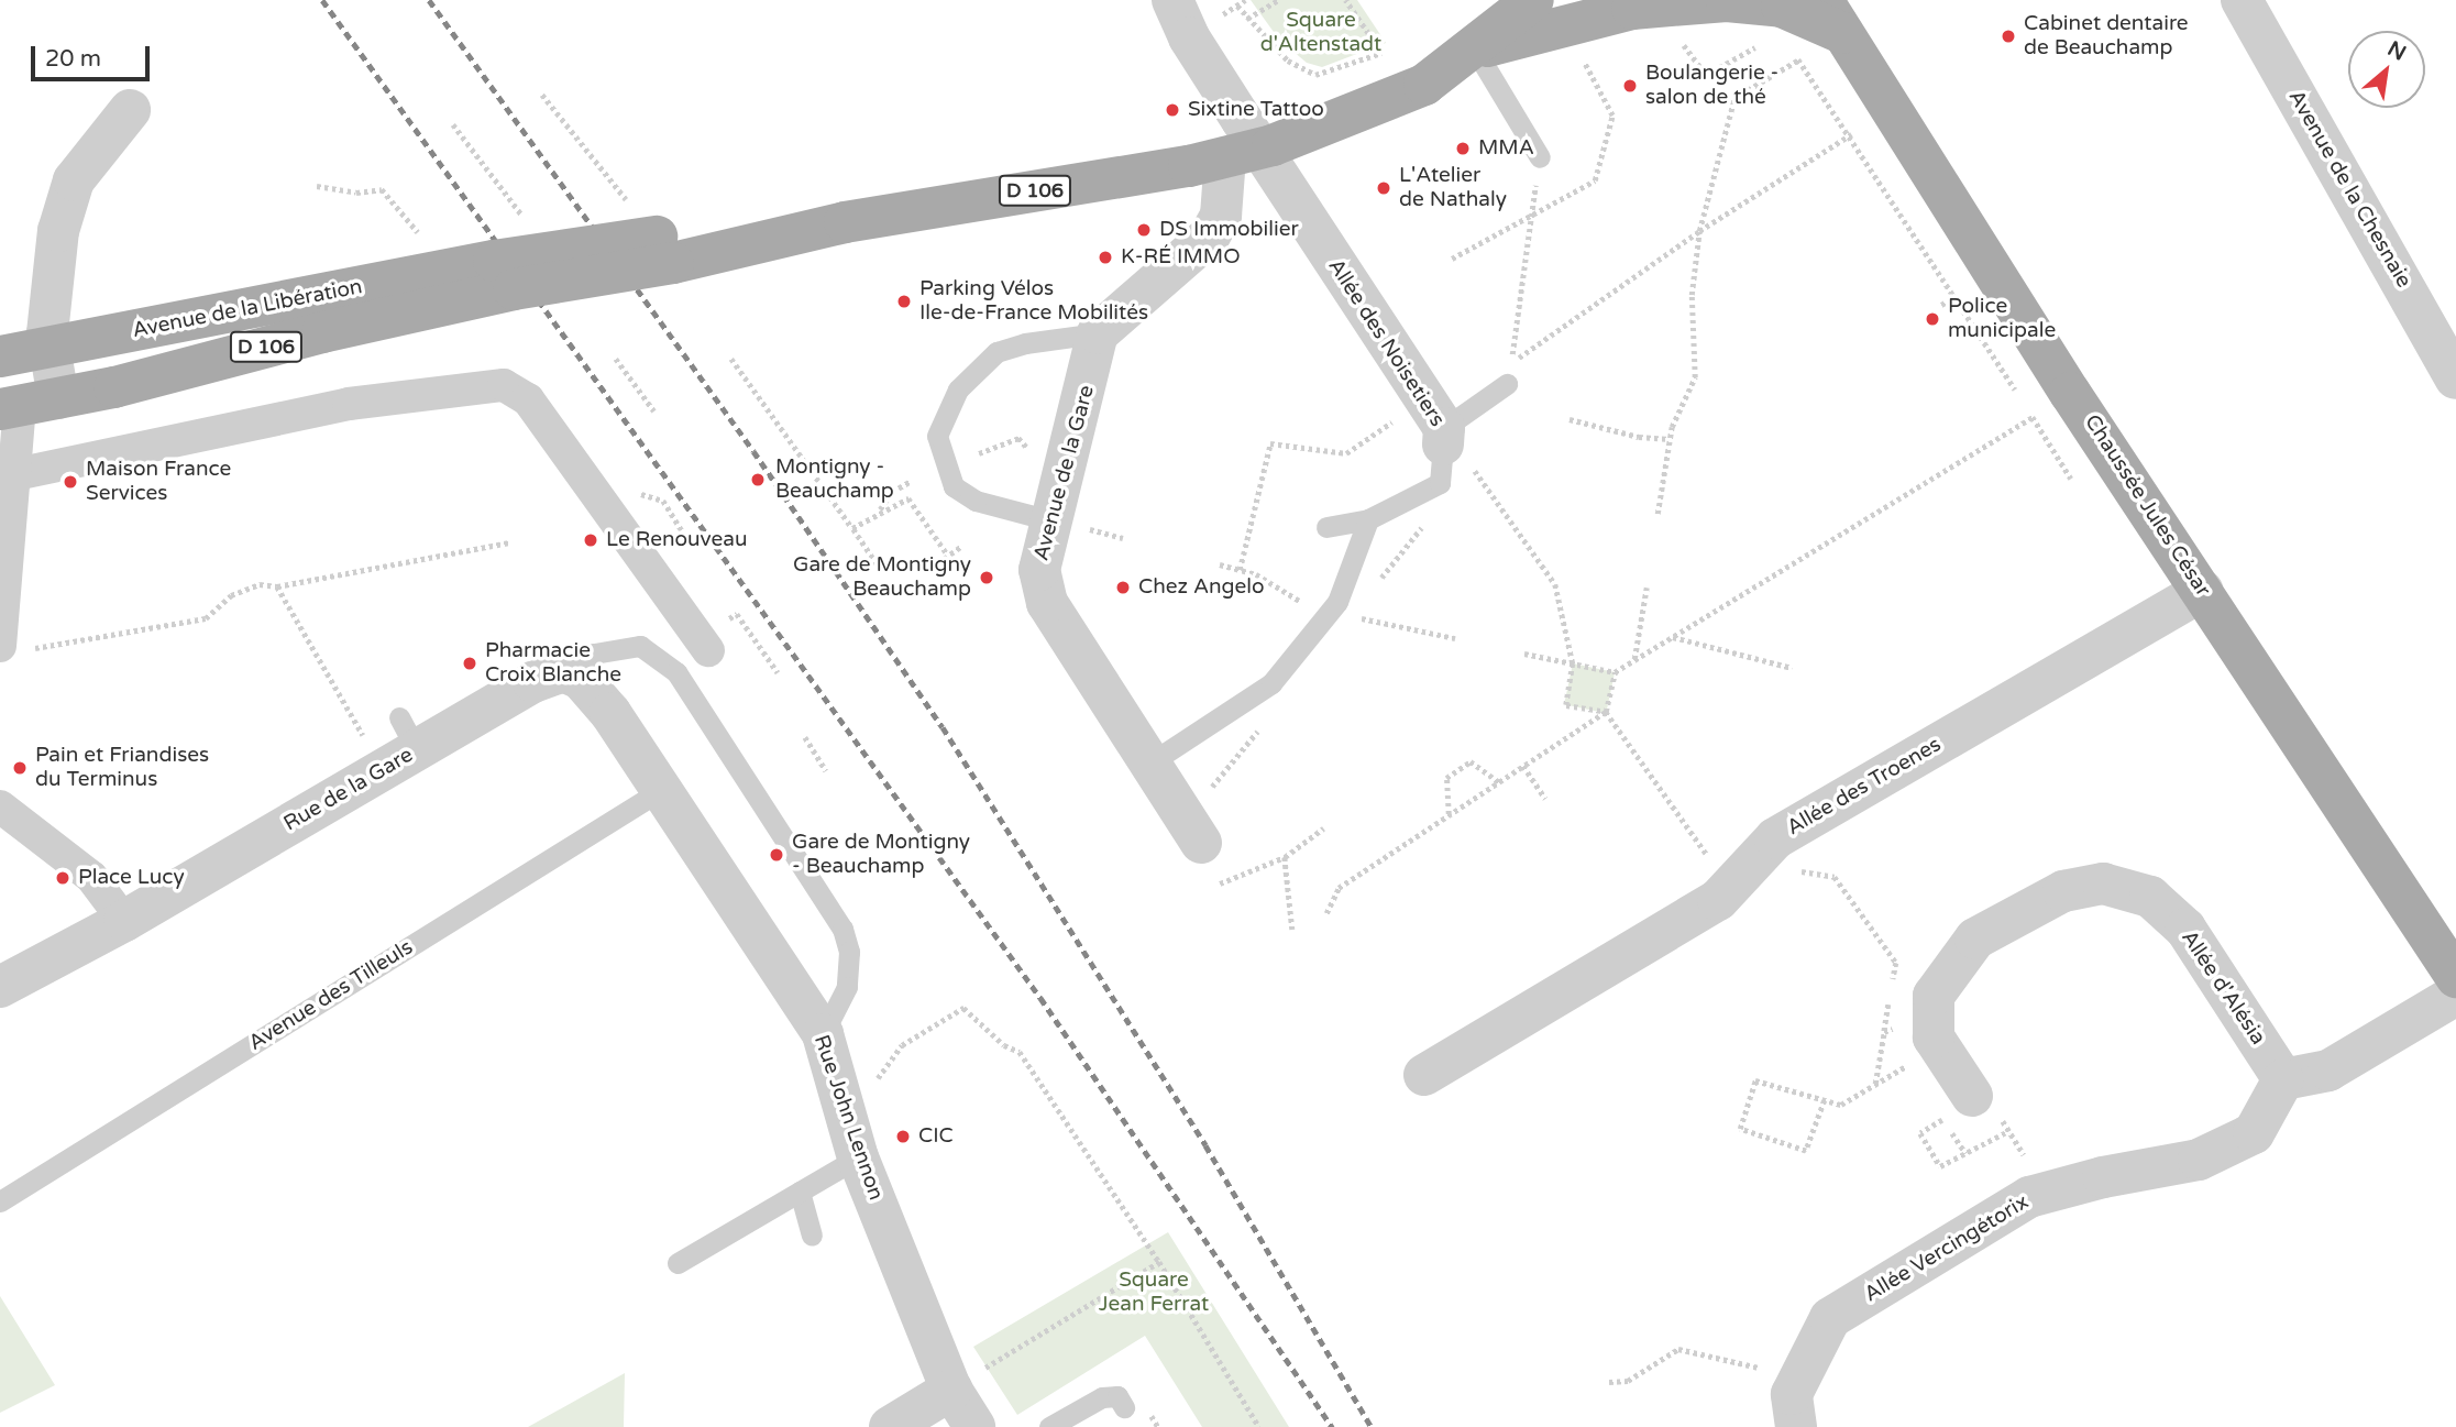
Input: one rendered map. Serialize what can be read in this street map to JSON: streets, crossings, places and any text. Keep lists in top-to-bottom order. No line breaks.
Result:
{"streets":{"main road":["D 106","Avenue de la Libération","Chaussée Jules César"],"street":["Avenue de la Chesnaie","Allée des Noisetiers","Avenue de la Gare","Allée des Troenes","Rue de la Gare","Allée d'Alésia","Rue John Lennon","Allée Vercingétorix"],"lane":["Avenue des Tilleuls"]},"crossings":[["D 106","Avenue de la Libération"],["D 106","Allée des Noisetiers"],["Chaussée Jules César","Allée des Troenes"],["Allée d'Alésia","Allée Vercingétorix"],["Avenue des Tilleuls","Rue John Lennon"]],"parks":["Square d'Altenstadt","Square Jean Ferrat"],"places":["Cabinet dentaire de Beauchamp","Boulangerie - salon de thé","Sixtine Tattoo","MMA","L'Atelier de Nathaly","DS Immobilier","K-RÉ IMMO","Parking Vélos Ile-de-France Mobilités","Police municipale","Montigny - Beauchamp","Maison France Services","Le Renouveau","Gare de Montigny Beauchamp","Chez Angelo","Pharmacie Croix Blanche","Pain et Friandises du Terminus","Gare de Montigny - Beauchamp","Place Lucy","CIC"],"scale_bar":"20 m","north":"top right"}
